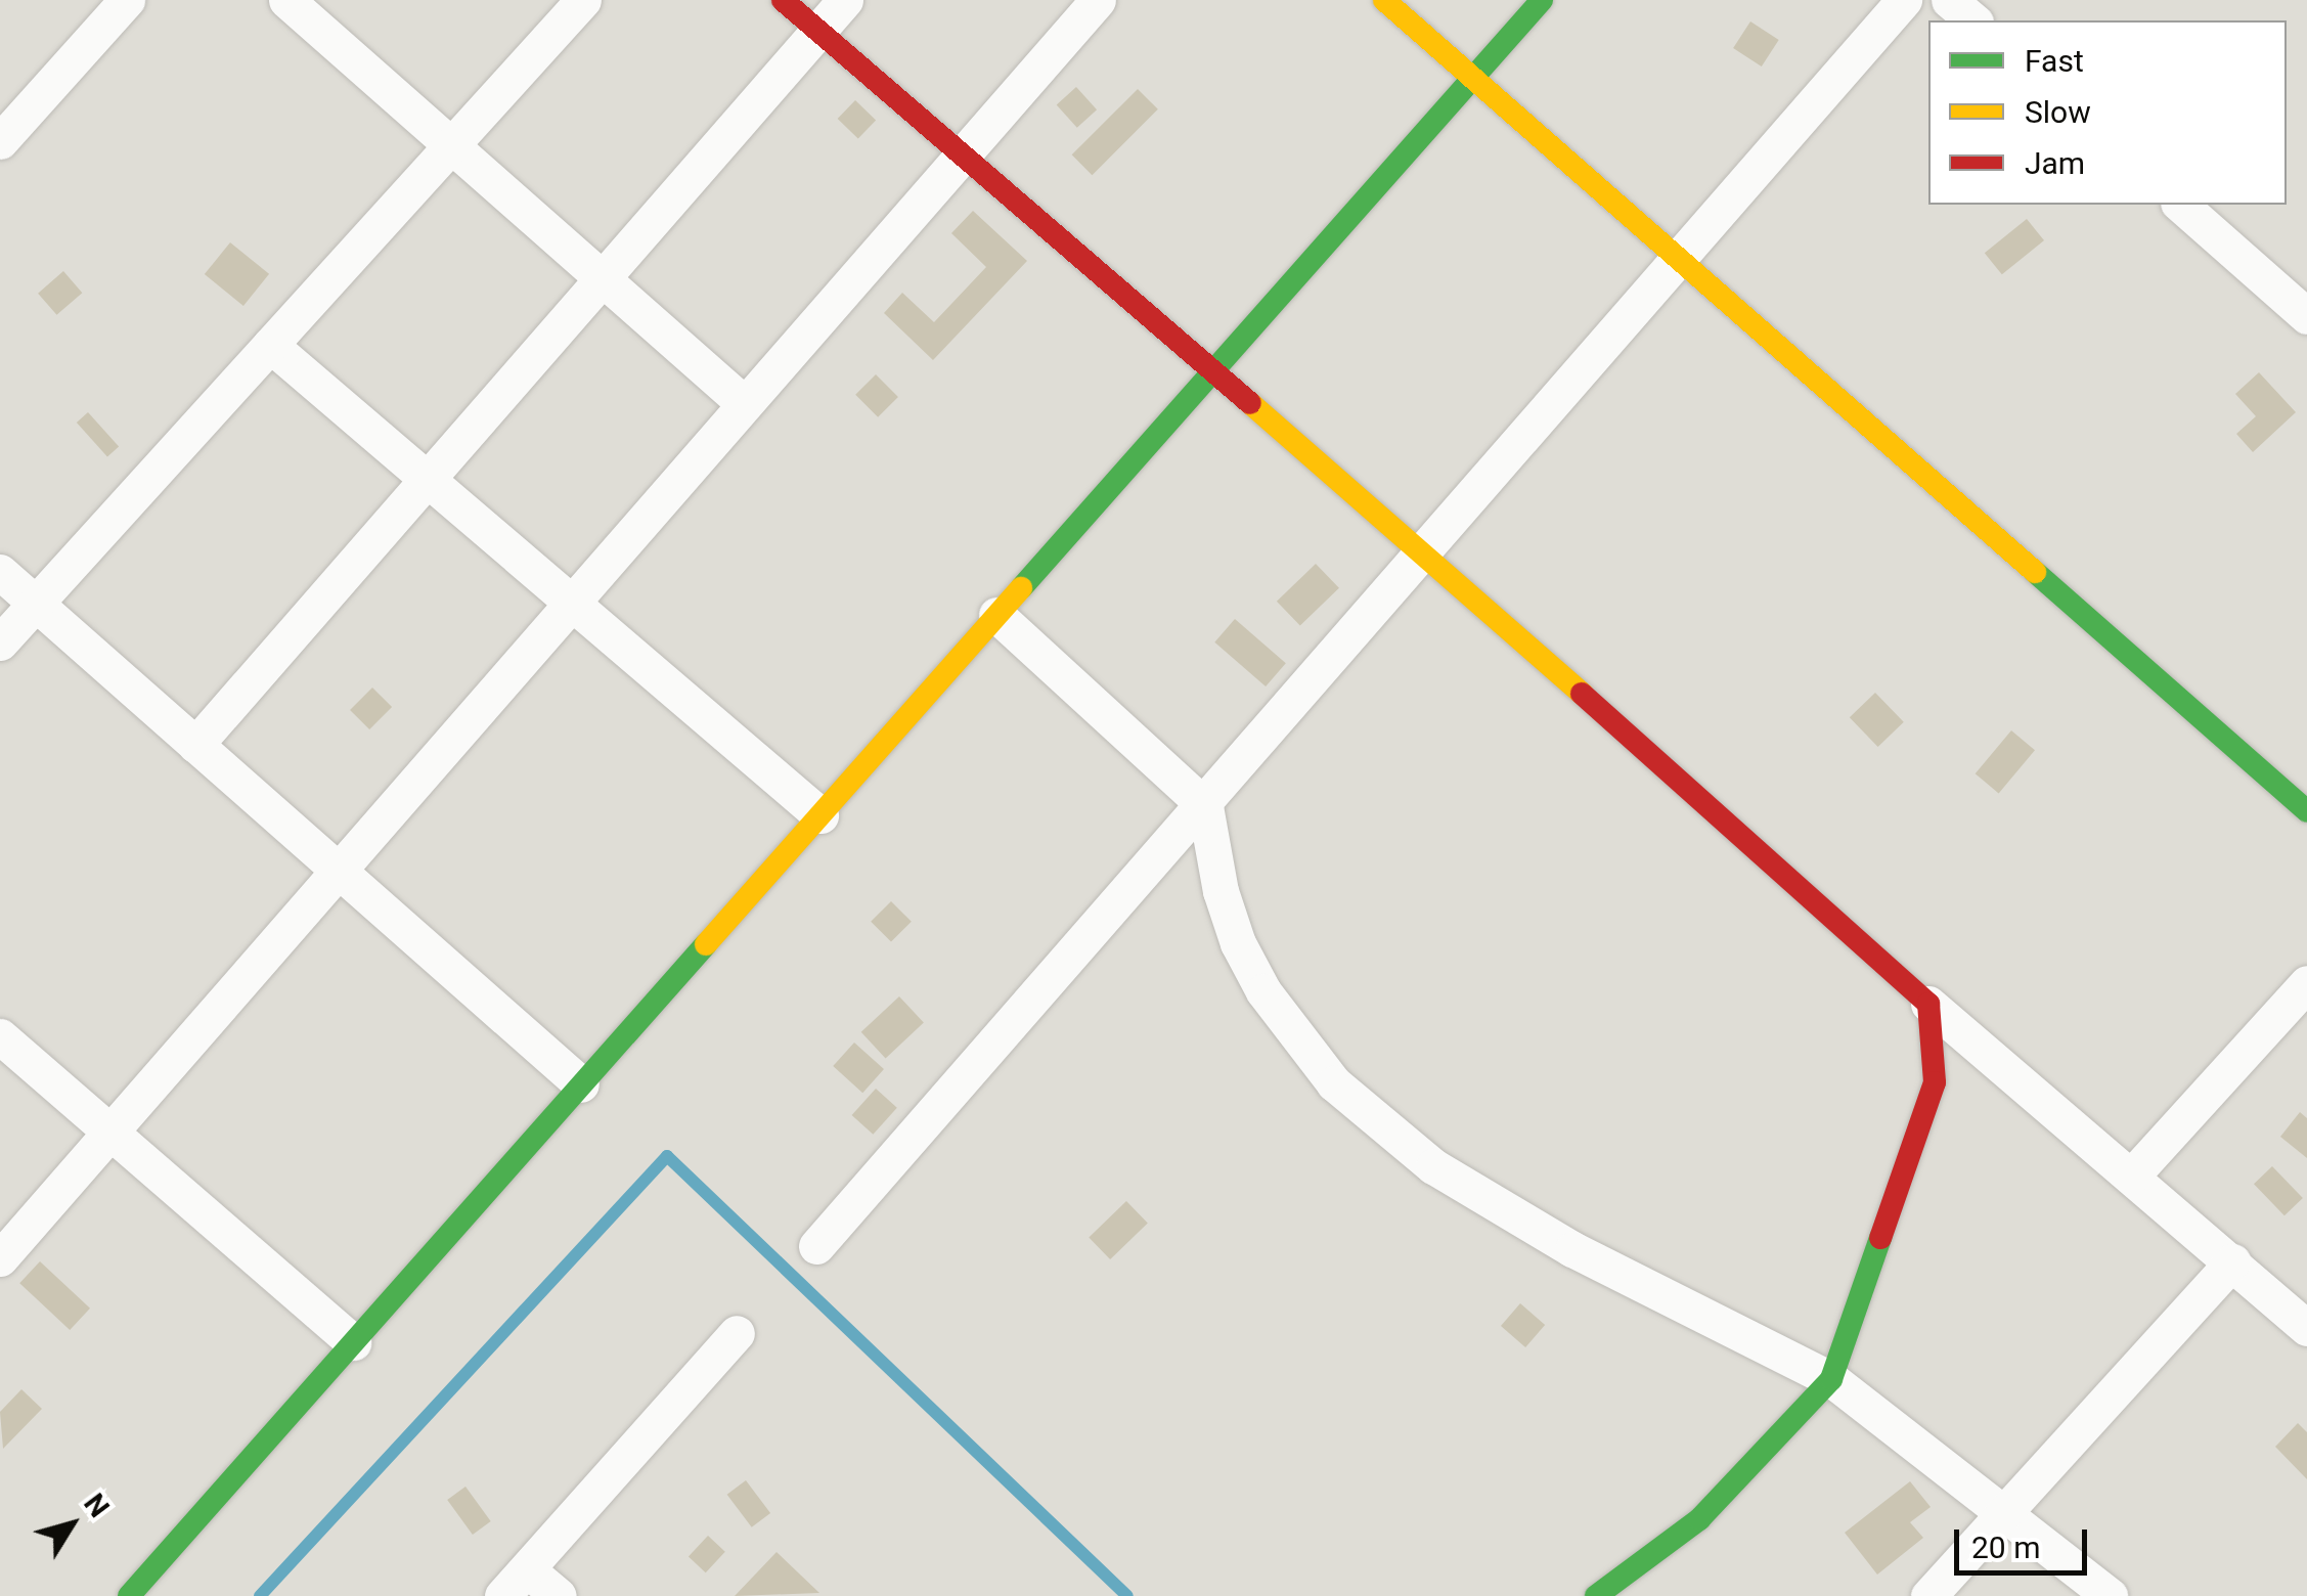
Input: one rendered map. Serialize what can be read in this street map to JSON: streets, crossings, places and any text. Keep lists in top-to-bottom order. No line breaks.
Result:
{"legend":["Fast","Slow","Jam"],"scale_bar":"20 m","north":"top right"}
